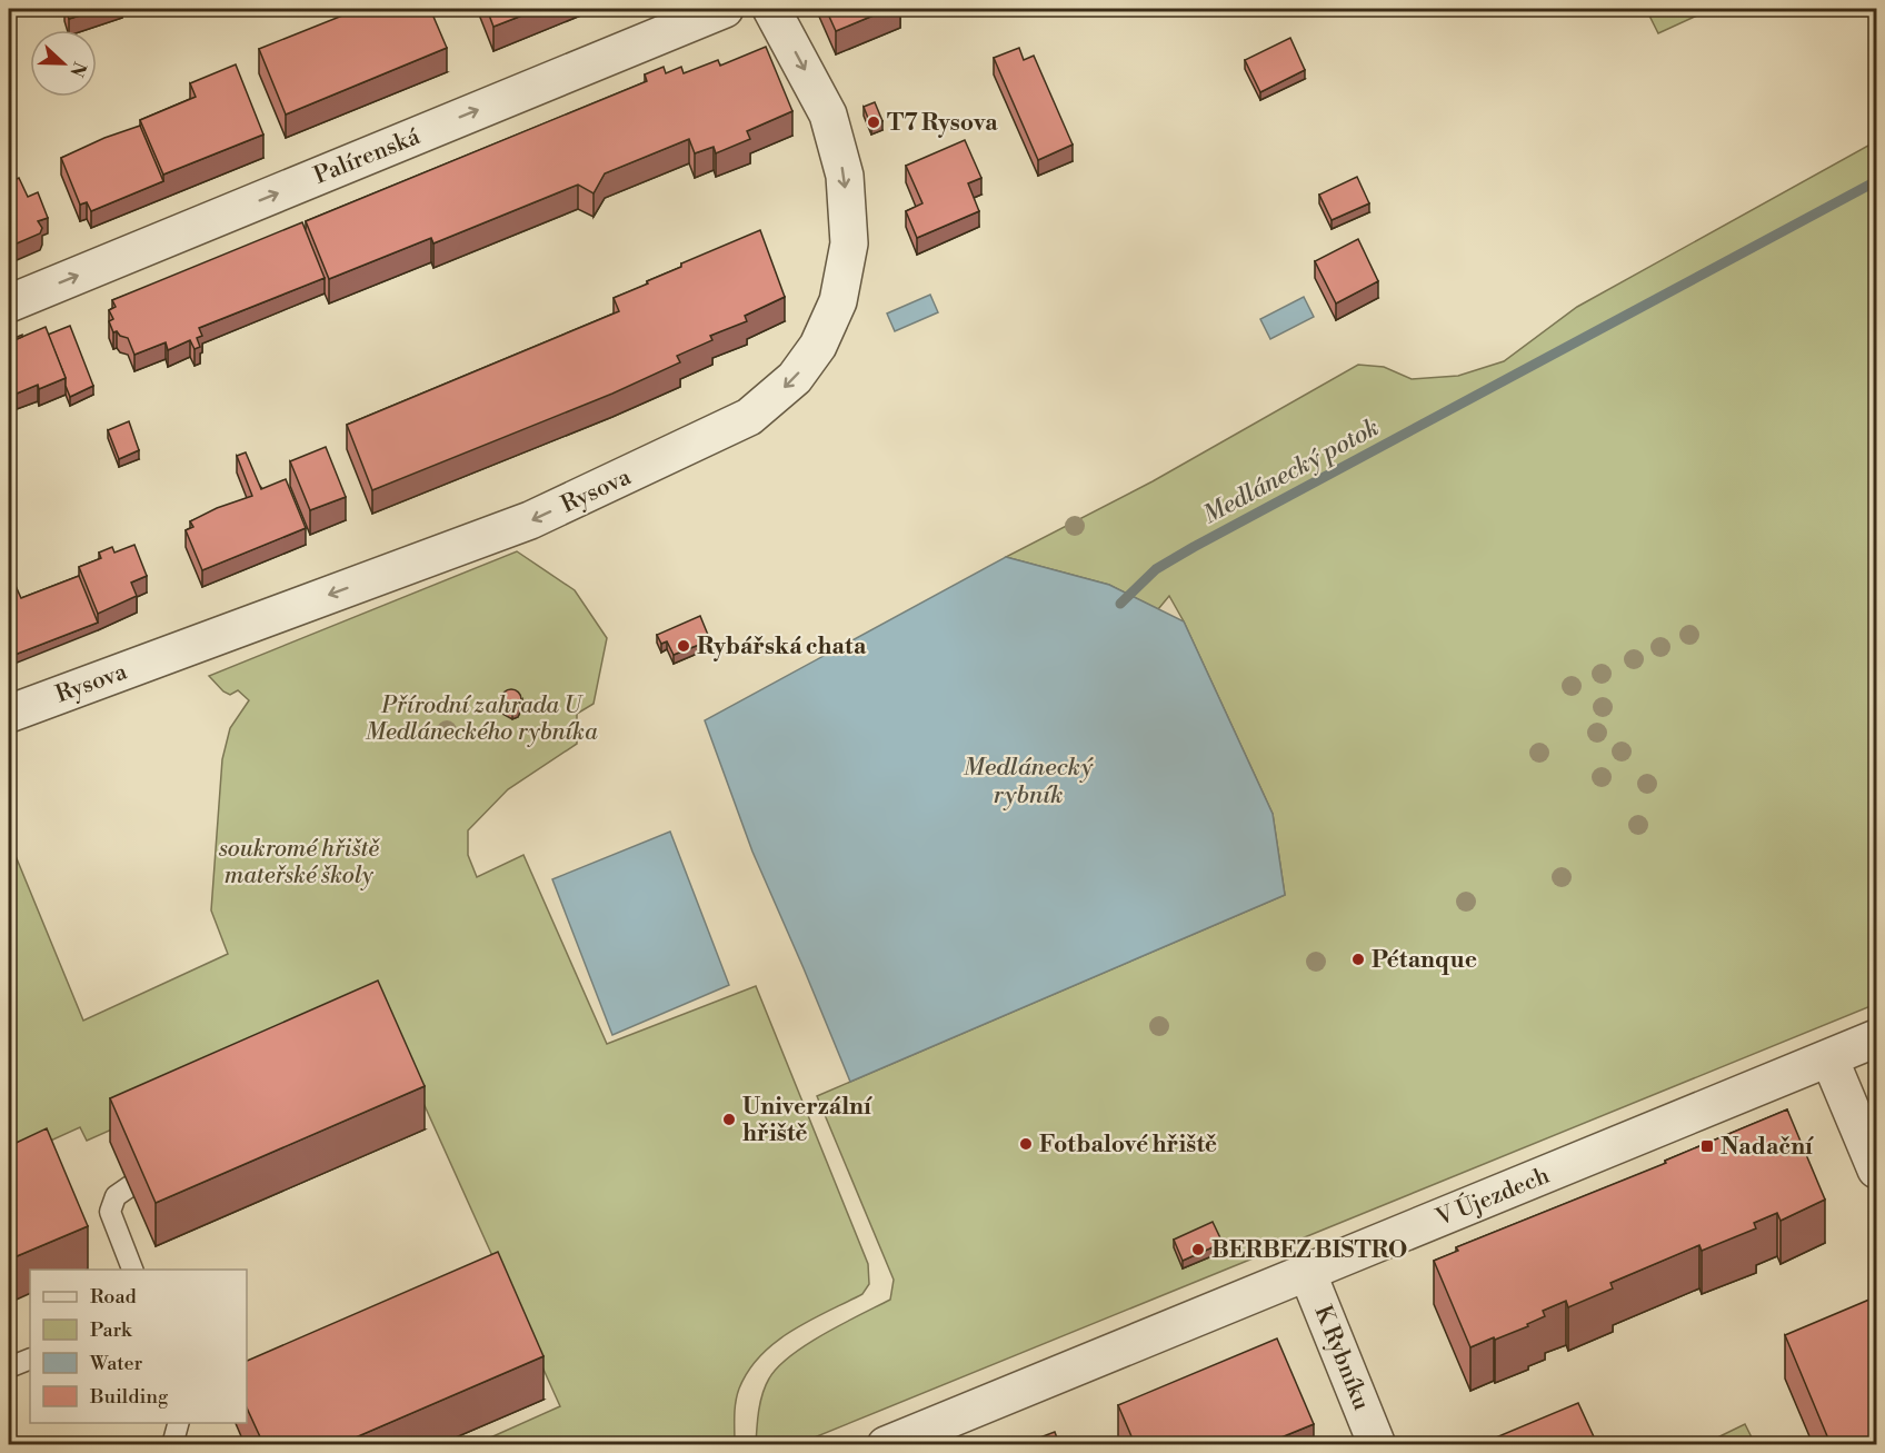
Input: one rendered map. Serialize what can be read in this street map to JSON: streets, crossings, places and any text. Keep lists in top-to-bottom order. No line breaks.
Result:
{"streets":{"street":["Palírenská","Rysova","V Újezdech","K Rybníku"]},"crossings":[["V Újezdech","K Rybníku"]],"one_way":["Palírenská","Rysova"],"water":["Medlánecký potok","Medlánecký rybník"],"parks":["Přírodní zahrada U Medláneckého rybníka","soukromé hřiště mateřské školy"],"places":{"other":["T7 Rysova","Rybářská chata","Pétanque","Univerzální hřiště","Fotbalové hřiště","BERBEZ BISTRO"],"transit":["Nadační"]},"legend":["Road","Park","Water","Building"],"north":"right"}
